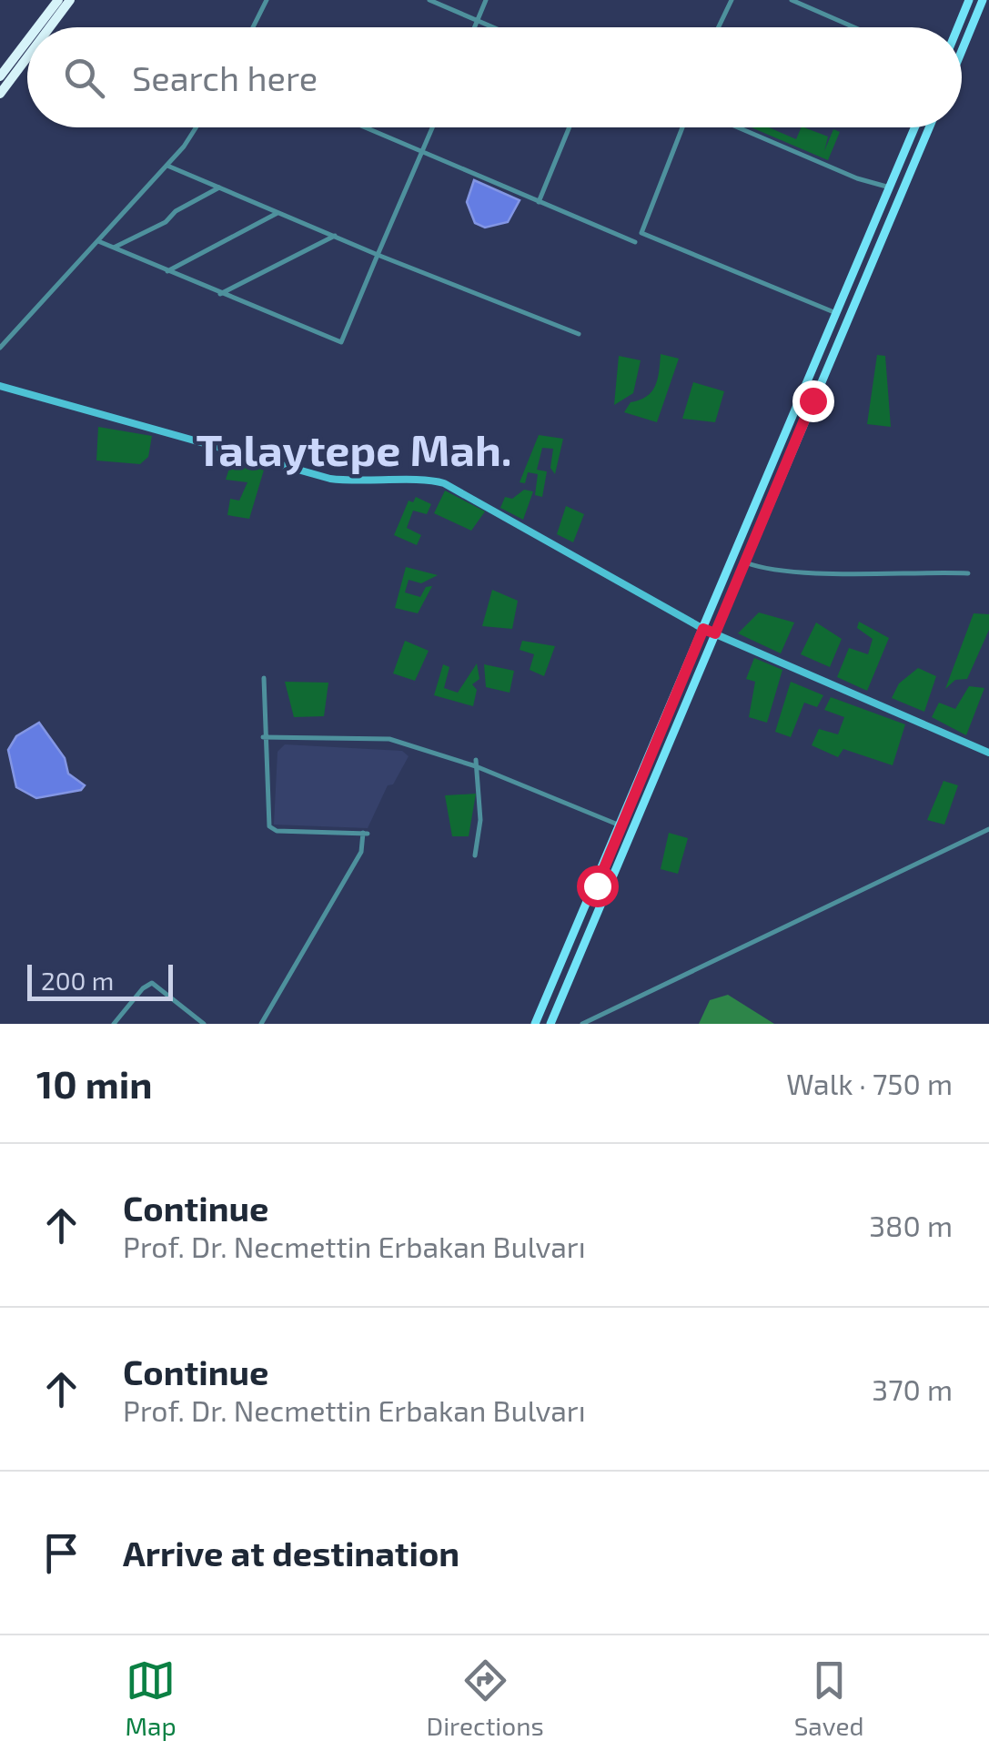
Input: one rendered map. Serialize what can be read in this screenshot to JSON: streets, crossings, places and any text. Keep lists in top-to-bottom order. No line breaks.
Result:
{"districts":["Talaytepe Mah."],"scale_bar":"200 m","page":{"search":"Search here","scale":"200 m","heading":["10 min","Walk · 750 m"],"list":[["Continue","Prof. Dr. Necmettin Erbakan Bulvarı","380 m"],["Continue","Prof. Dr. Necmettin Erbakan Bulvarı","370 m"],"Arrive at destination"],"nav":["Map","Directions","Saved"]}}
